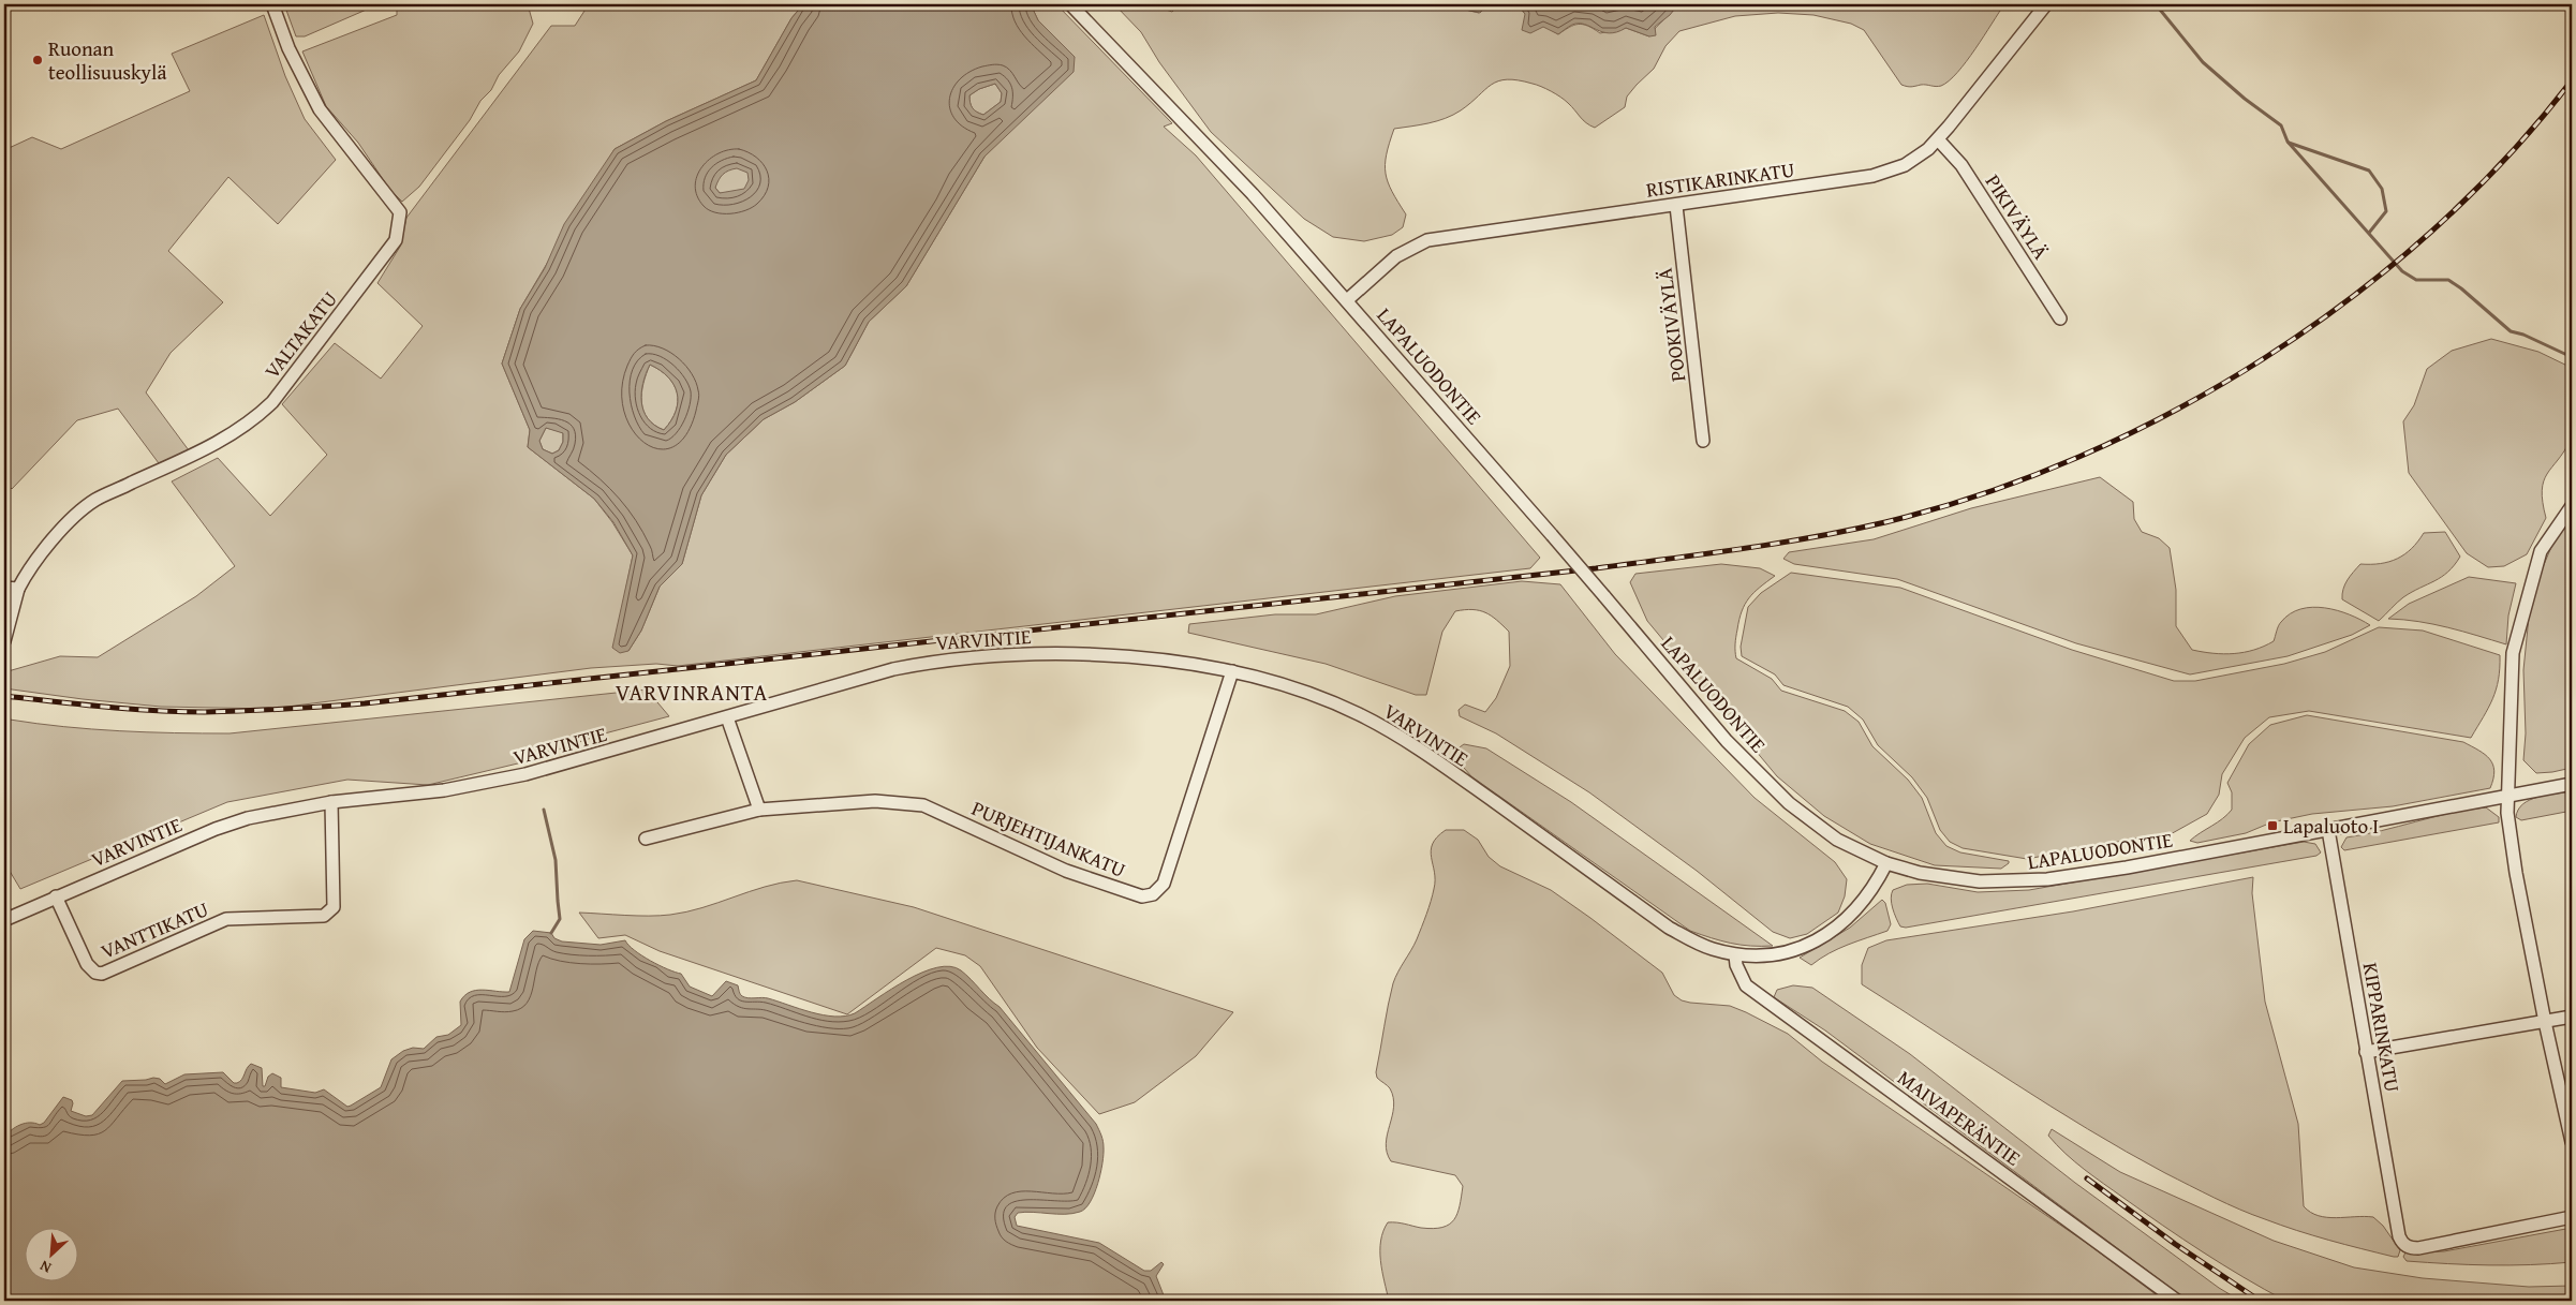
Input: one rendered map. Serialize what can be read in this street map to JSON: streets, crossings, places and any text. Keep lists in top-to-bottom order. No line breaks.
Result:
{"streets":{"street":["RISTIKARINKATU","PIKIVÄYLÄ","POOKIVÄYLÄ","VALTAKATU","LAPALUODONTIE","VARVINTIE","PURJEHTIJANKATU","VANTTIKATU","KIPPARINKATU","MAIVAPERÄNTIE"]},"crossings":[["RISTIKARINKATU","PIKIVÄYLÄ"],["RISTIKARINKATU","POOKIVÄYLÄ"],["RISTIKARINKATU","LAPALUODONTIE"],["LAPALUODONTIE","VARVINTIE"],["LAPALUODONTIE","KIPPARINKATU"],["VARVINTIE","PURJEHTIJANKATU"],["VARVINTIE","VANTTIKATU"],["VARVINTIE","MAIVAPERÄNTIE"]],"districts":["VARVINRANTA"],"places":{"other":["Ruonan teollisuuskylä"],"transit":["Lapaluoto I"]},"north":"bottom left"}
